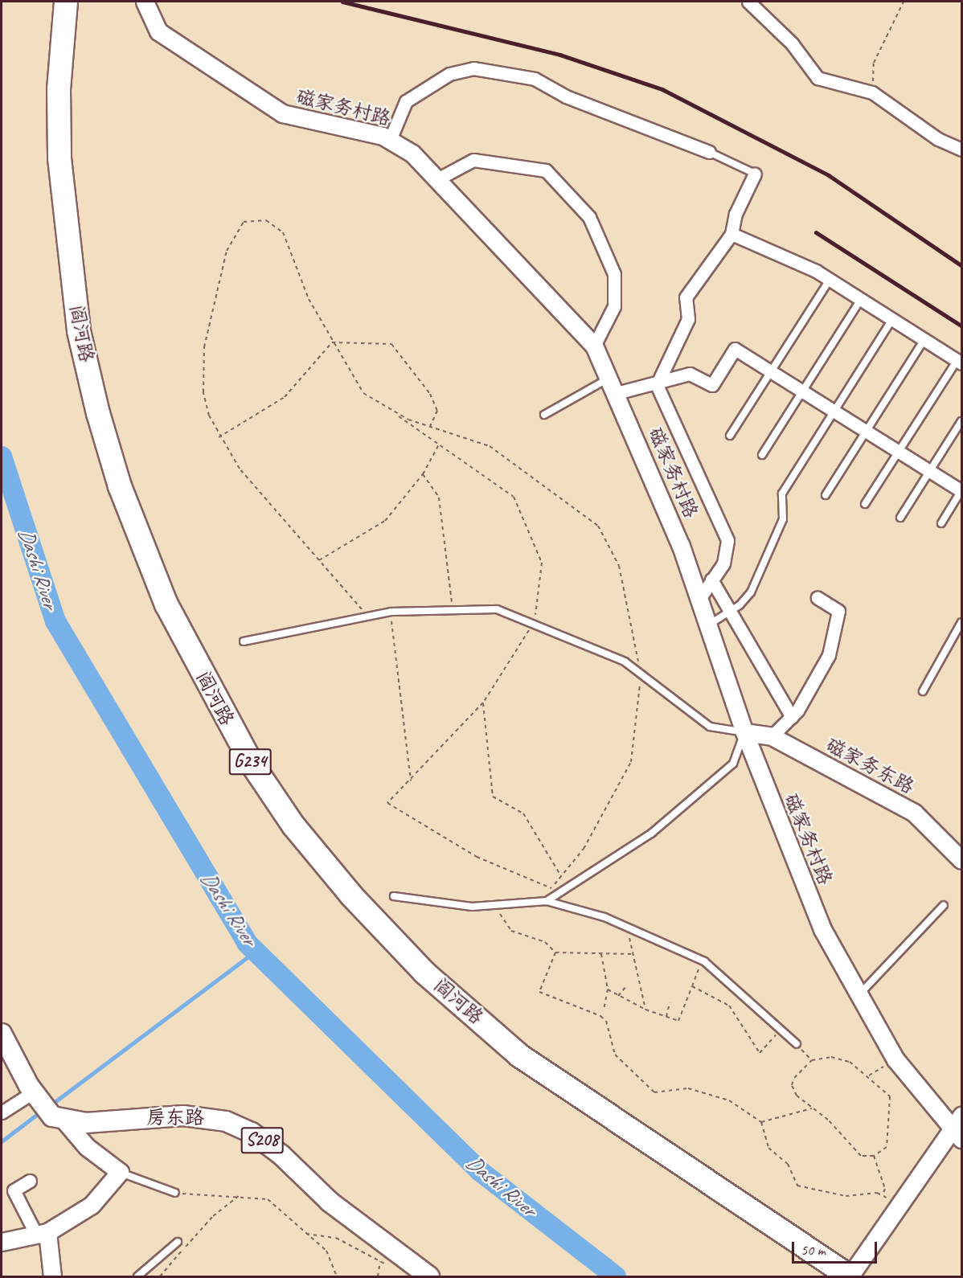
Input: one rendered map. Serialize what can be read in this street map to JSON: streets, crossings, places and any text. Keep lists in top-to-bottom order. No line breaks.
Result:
{"streets":{"highway":["阎河路","G234"],"main road":["房东路","S208"],"street":["磁家务村路","磁家务东路"]},"crossings":[["磁家务村路","磁家务东路"]],"water":["Dashi River"],"scale_bar":"50 m"}
